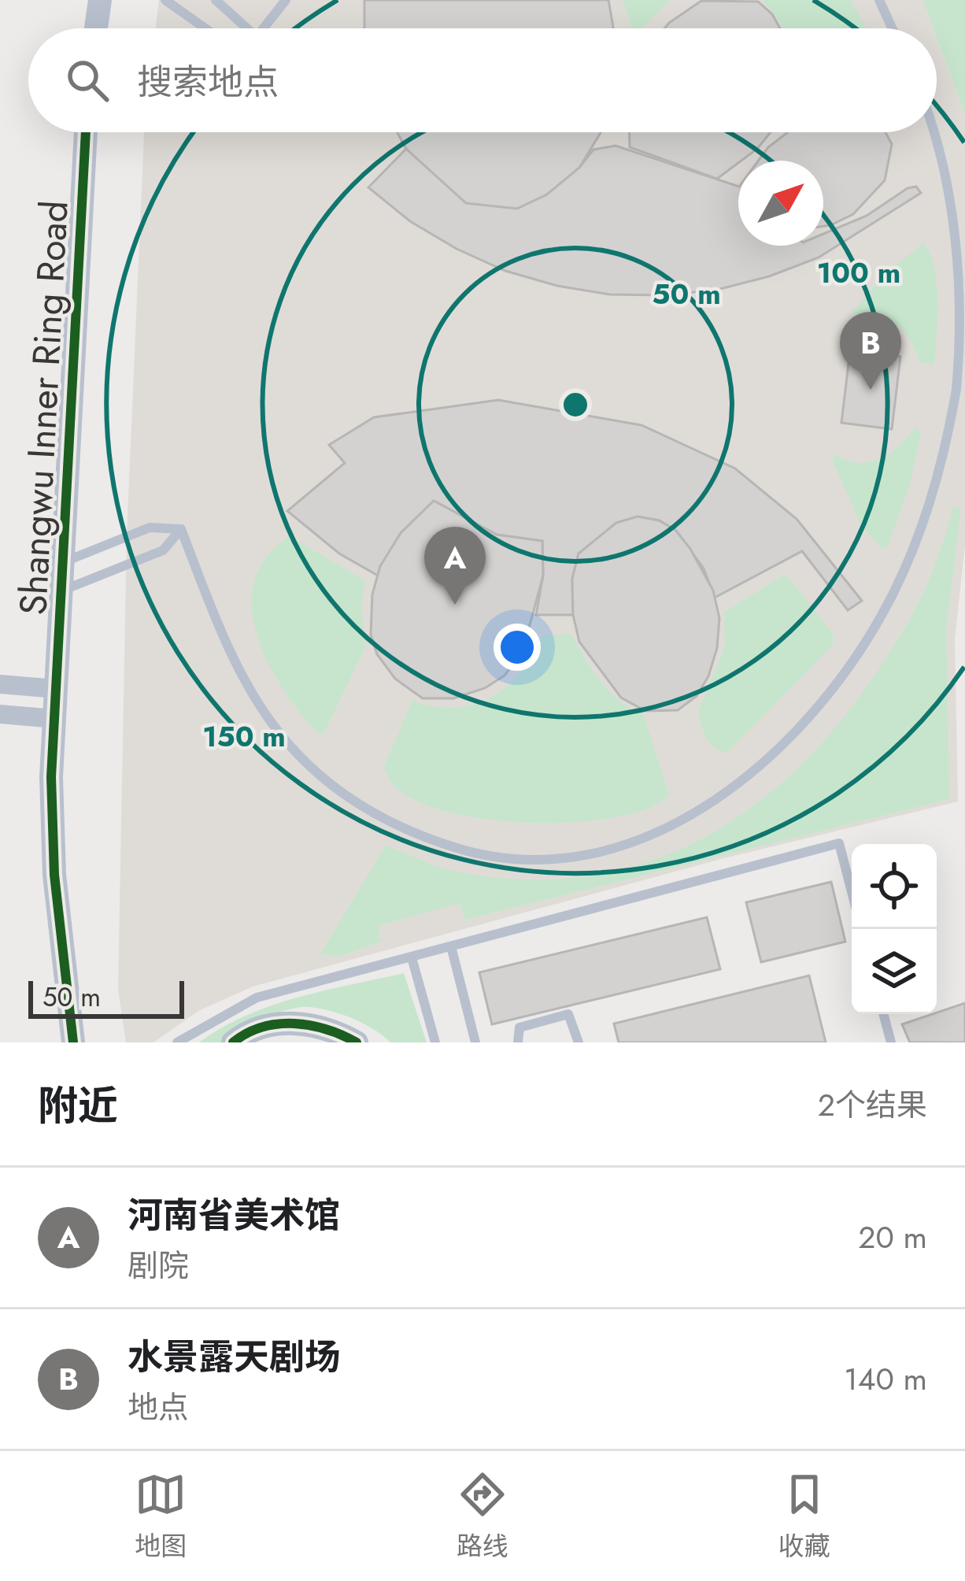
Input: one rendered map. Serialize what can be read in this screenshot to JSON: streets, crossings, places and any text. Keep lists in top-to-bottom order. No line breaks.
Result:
{"streets":{"street":["Shangwu Inner Ring Road"]},"scale_bar":"50 m","north":"top right","page":{"search":"搜索地点","pins":["B","A"],"scale":"50 m","heading":["附近","2个结果"],"list":[{"mark":"A","name":"河南省美术馆","note":"剧院","value":"20 m"},{"mark":"B","name":"水景露天剧场","note":"地点","value":"140 m"}],"nav":["地图","路线","收藏"]},"rings":["100 m","50 m","150 m"]}
